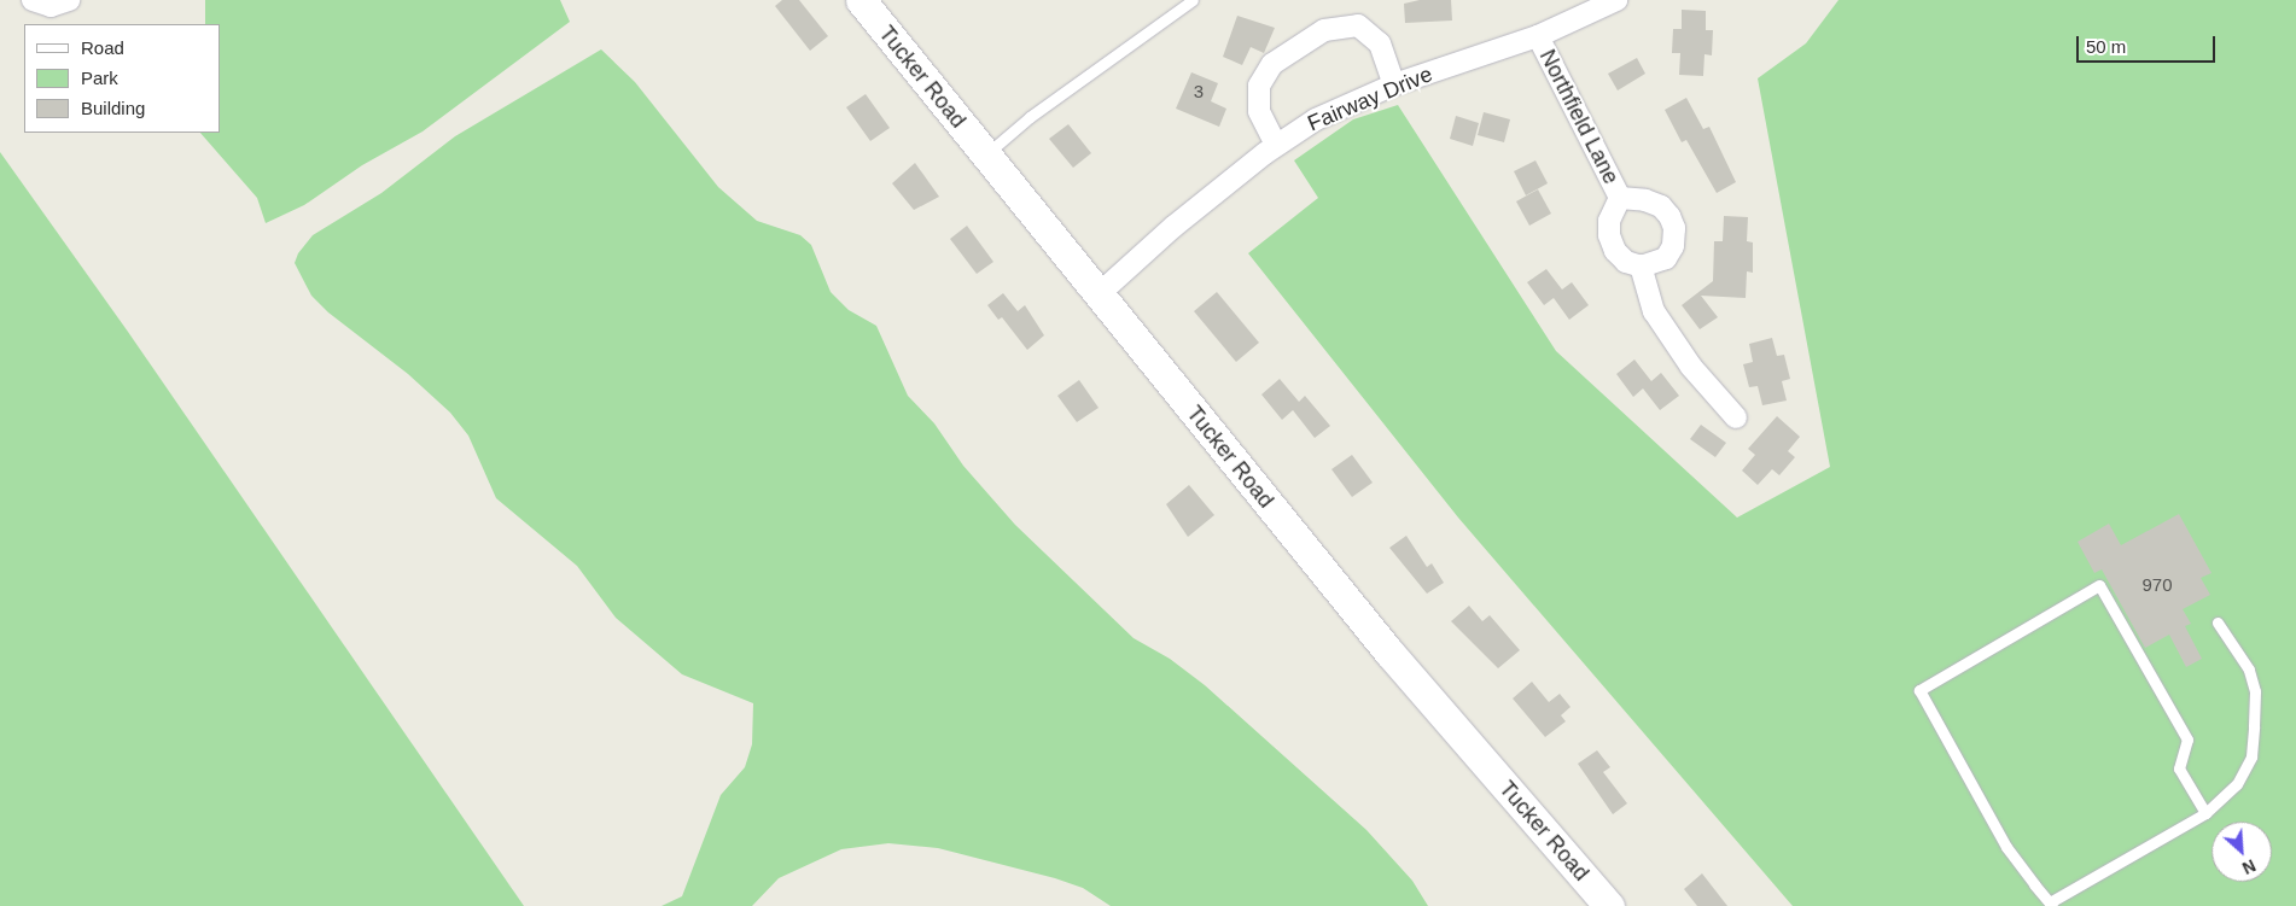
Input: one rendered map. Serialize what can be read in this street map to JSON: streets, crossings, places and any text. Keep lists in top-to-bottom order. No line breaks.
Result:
{"streets":{"main road":["Tucker Road"],"street":["Fairway Drive","Northfield Lane"]},"crossings":[["Tucker Road","Fairway Drive"],["Fairway Drive","Northfield Lane"]],"house_numbers":["3","970"],"legend":["Road","Park","Building"],"scale_bar":"50 m","north":"bottom right"}
